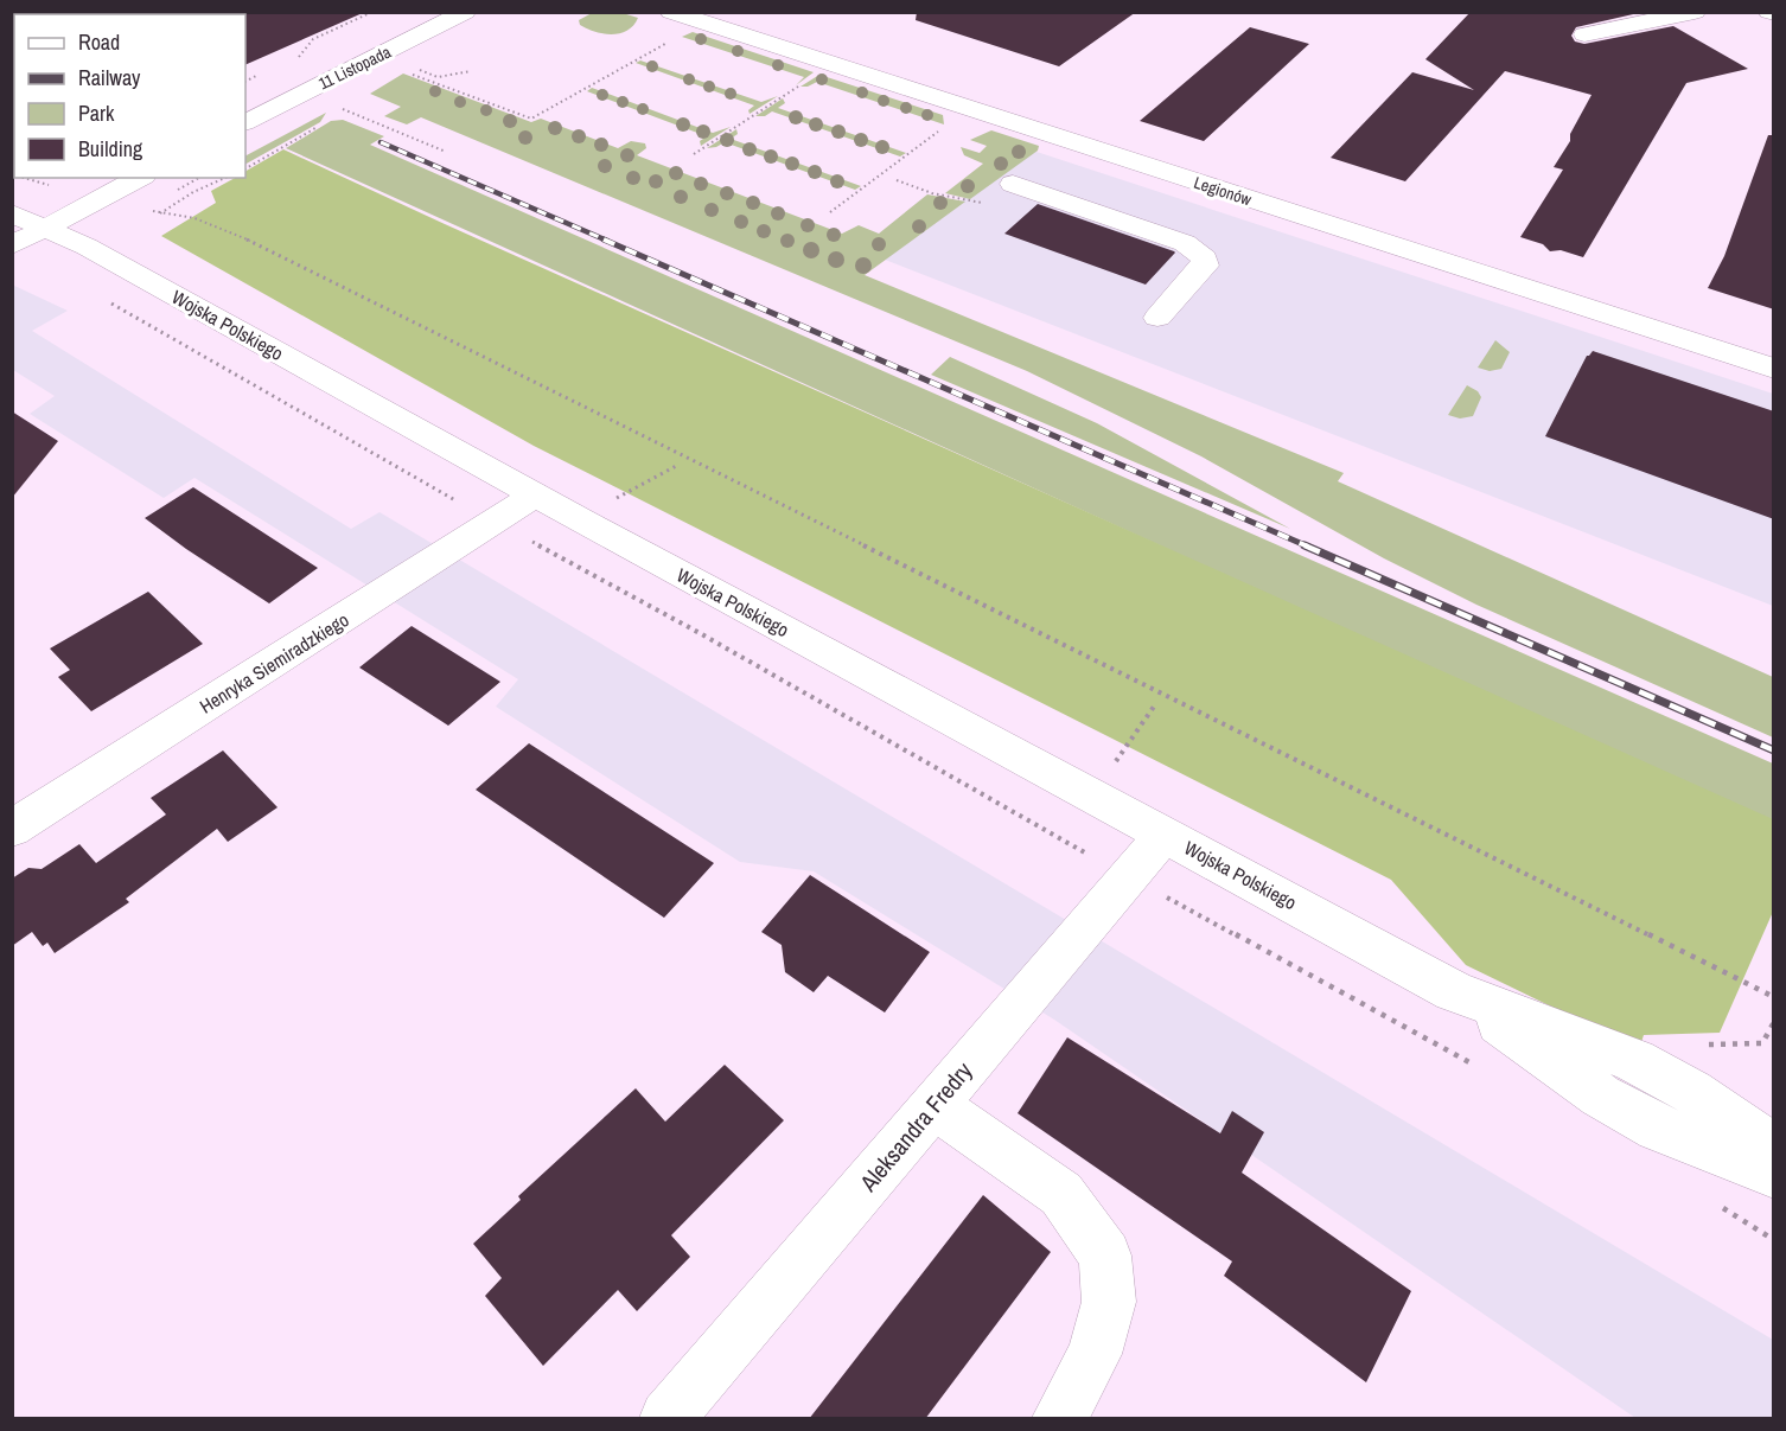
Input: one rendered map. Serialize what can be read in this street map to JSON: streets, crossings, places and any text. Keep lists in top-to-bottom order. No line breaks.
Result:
{"streets":{"street":["11 Listopada","Legionów","Wojska Polskiego","Henryka Siemiradzkiego","Aleksandra Fredry"]},"crossings":[["Wojska Polskiego","Henryka Siemiradzkiego"],["Wojska Polskiego","Aleksandra Fredry"]],"legend":["Road","Railway","Park","Building"]}
